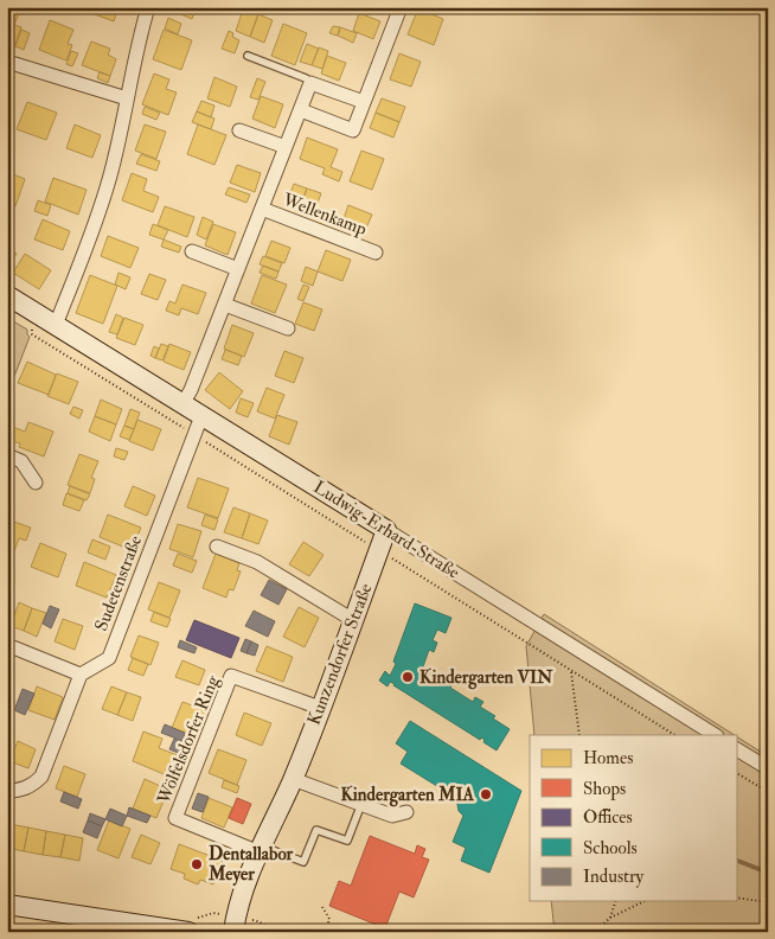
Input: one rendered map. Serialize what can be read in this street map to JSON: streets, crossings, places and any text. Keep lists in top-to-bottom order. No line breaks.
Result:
{"streets":{"street":["Wellenkamp","Ludwig-Erhard-Straße","Sudetenstraße","Kunzendorfer Straße","Wölfelsdorfer Ring"]},"crossings":[["Wellenkamp","Ludwig-Erhard-Straße"],["Ludwig-Erhard-Straße","Sudetenstraße"],["Ludwig-Erhard-Straße","Kunzendorfer Straße"],["Kunzendorfer Straße","Wölfelsdorfer Ring"]],"places":["Kindergarten VIN","Kindergarten MIA","Dentallabor Meyer"],"legend":["Homes","Shops","Offices","Schools","Industry"]}
